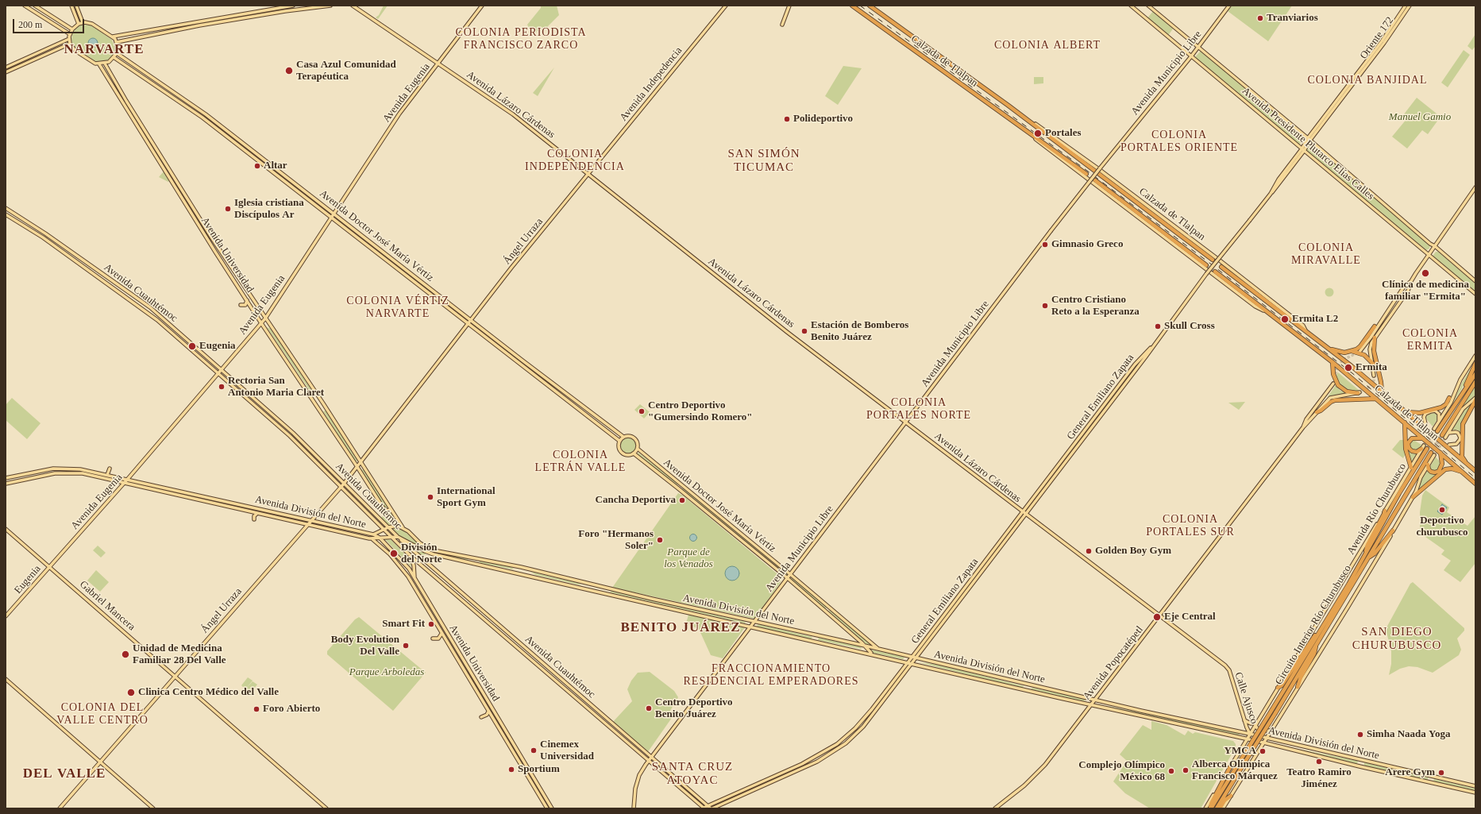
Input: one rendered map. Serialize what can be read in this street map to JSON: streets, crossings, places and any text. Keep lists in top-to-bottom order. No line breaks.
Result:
{"streets":{"highway":["Calzada de Tlalpan","Circuito Interior Río Churubusco"],"main road":["Oriente 172","Avenida Municipio Libre","Avenida Indepedencia","Avenida Eugenia","Avenida Lázaro Cárdenas","Avenida Presidente Plutarco Elías Calles","Avenida Doctor José María Vértiz","Ángel Urraza","Avenida Universidad","Avenida Cuauhtémoc","General Emiliano Zapata","Avenida Río Churubusco","Avenida División del Norte","Eugenia","Gabriel Mancera","Avenida Popocatépetl","Calle Ajusco"]},"crossings":[["Oriente 172","Avenida Presidente Plutarco Elías Calles"],["Oriente 172","General Emiliano Zapata"],["Avenida Municipio Libre","Avenida Lázaro Cárdenas"],["Avenida Municipio Libre","Avenida Presidente Plutarco Elías Calles"],["Avenida Municipio Libre","Avenida Doctor José María Vértiz"],["Avenida Municipio Libre","Avenida Cuauhtémoc"],["Avenida Municipio Libre","Avenida División del Norte"],["Avenida Indepedencia","Avenida Lázaro Cárdenas"],["Avenida Indepedencia","Ángel Urraza"],["Avenida Eugenia","Avenida Lázaro Cárdenas"],["Avenida Eugenia","Avenida Doctor José María Vértiz"],["Avenida Eugenia","Avenida Universidad"],["Avenida Eugenia","Avenida Cuauhtémoc"],["Avenida Eugenia","Avenida División del Norte"],["Avenida Eugenia","Eugenia"],["Avenida Eugenia","Gabriel Mancera"],["Avenida Lázaro Cárdenas","Ángel Urraza"],["Avenida Lázaro Cárdenas","General Emiliano Zapata"],["Avenida Lázaro Cárdenas","Avenida Popocatépetl"],["Avenida Lázaro Cárdenas","Calle Ajusco"],["Avenida Presidente Plutarco Elías Calles","General Emiliano Zapata"],["Avenida Doctor José María Vértiz","Ángel Urraza"],["Avenida Doctor José María Vértiz","Avenida Universidad"],["Avenida Doctor José María Vértiz","Avenida División del Norte"],["Ángel Urraza","Avenida Universidad"],["Ángel Urraza","Avenida Cuauhtémoc"],["Ángel Urraza","Avenida División del Norte"],["Ángel Urraza","Gabriel Mancera"],["Avenida Universidad","Avenida División del Norte"],["Avenida Cuauhtémoc","General Emiliano Zapata"],["Avenida Cuauhtémoc","Avenida División del Norte"],["General Emiliano Zapata","Avenida División del Norte"],["Avenida Río Churubusco","Avenida División del Norte"],["Avenida Río Churubusco","Circuito Interior Río Churubusco"],["Avenida Río Churubusco","Calle Ajusco"],["Avenida División del Norte","Avenida Popocatépetl"],["Avenida División del Norte","Calle Ajusco"],["Eugenia","Gabriel Mancera"]],"districts":["COLONIA PERIODISTA FRANCISCO ZARCO","COLONIA ALBERT","NARVARTE","COLONIA BANJIDAL","COLONIA PORTALES ORIENTE","COLONIA INDEPENDENCIA","SAN SIMÓN TICUMAC","COLONIA MIRAVALLE","COLONIA VÉRTIZ NARVARTE","COLONIA ERMITA","COLONIA PORTALES NORTE","COLONIA LETRÁN VALLE","COLONIA PORTALES SUR","BENITO JUÁREZ","SAN DIEGO CHURUBUSCO","FRACCIONAMIENTO RESIDENCIAL EMPERADORES","COLONIA DEL VALLE CENTRO","SANTA CRUZ ATOYAC","DEL VALLE"],"parks":["Manuel Gamio","Parque de los Venados","Parque Arboledas"],"places":["Tranviarios","Casa Azul Comunidad Terapéutica","Polideportivo","Portales","Altar","Iglesia cristiana Discípulos Ar","Gimnasio Greco","Clínica de medicina familiar \"Ermita\"","Centro Cristiano Reto a la Esperanza","Ermita L2","Skull Cross","Estación de Bomberos Benito Juárez","Eugenia","Ermita","Rectoria San Antonio Maria Claret","Centro Deportivo \"Gumersindo Romero\"","International Sport Gym","Cancha Deportiva","Deportivo churubusco","Foro \"Hermanos Soler\"","Golden Boy Gym","División del Norte","Eje Central","Smart Fit","Body Evolution Del Valle","Unidad de Medicina Familiar 28 Del Valle","Clinica Centro Médico del Valle","Centro Deportivo Benito Juárez","Foro Abierto","Simha Naada Yoga","Cinemex Universidad","YMCA","Teatro Ramiro Jiménez","Sportium","Alberca Olímpica Francisco Márquez","Complejo Olímpico México 68","Arere Gym"],"scale_bar":"200 m"}
